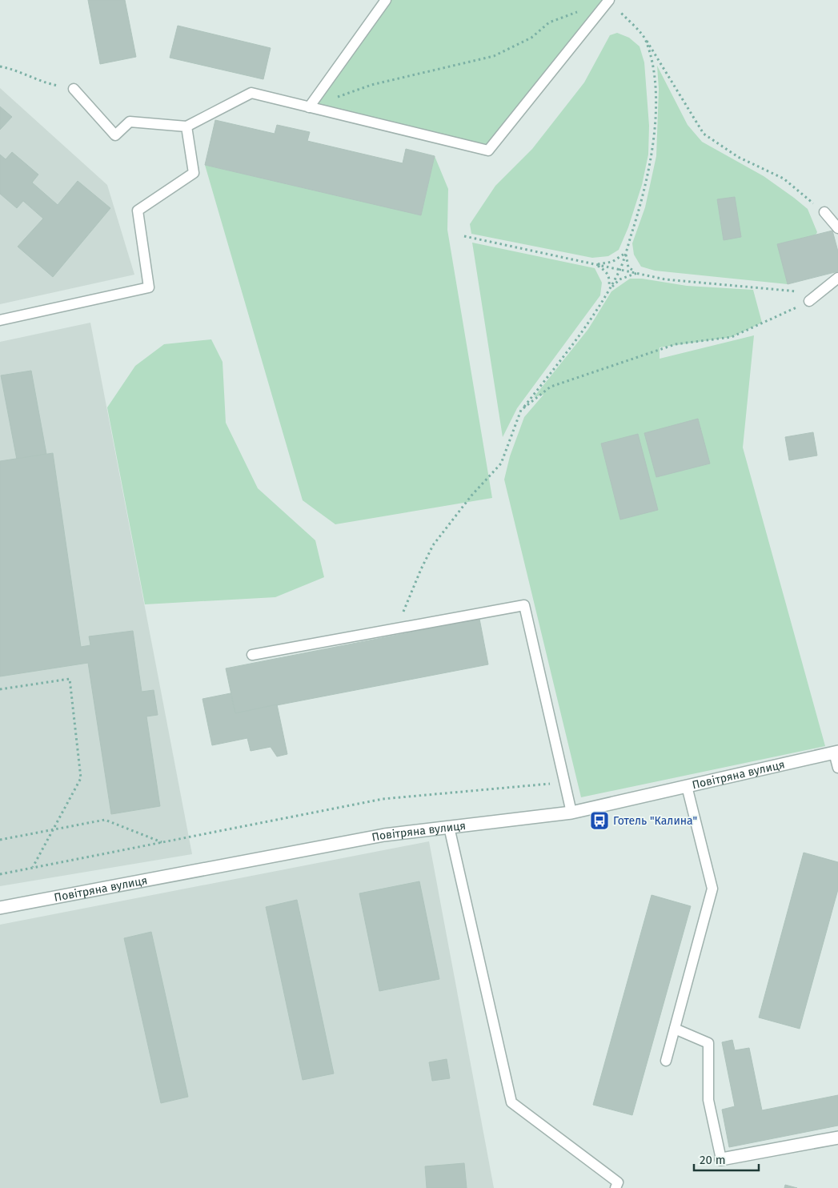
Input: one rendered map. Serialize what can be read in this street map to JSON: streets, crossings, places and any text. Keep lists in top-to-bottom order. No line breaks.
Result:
{"streets":{"street":["Повітряна вулиця"]},"places":{"bus stop":["Готель \"Калина\""]},"scale_bar":"20 m"}
